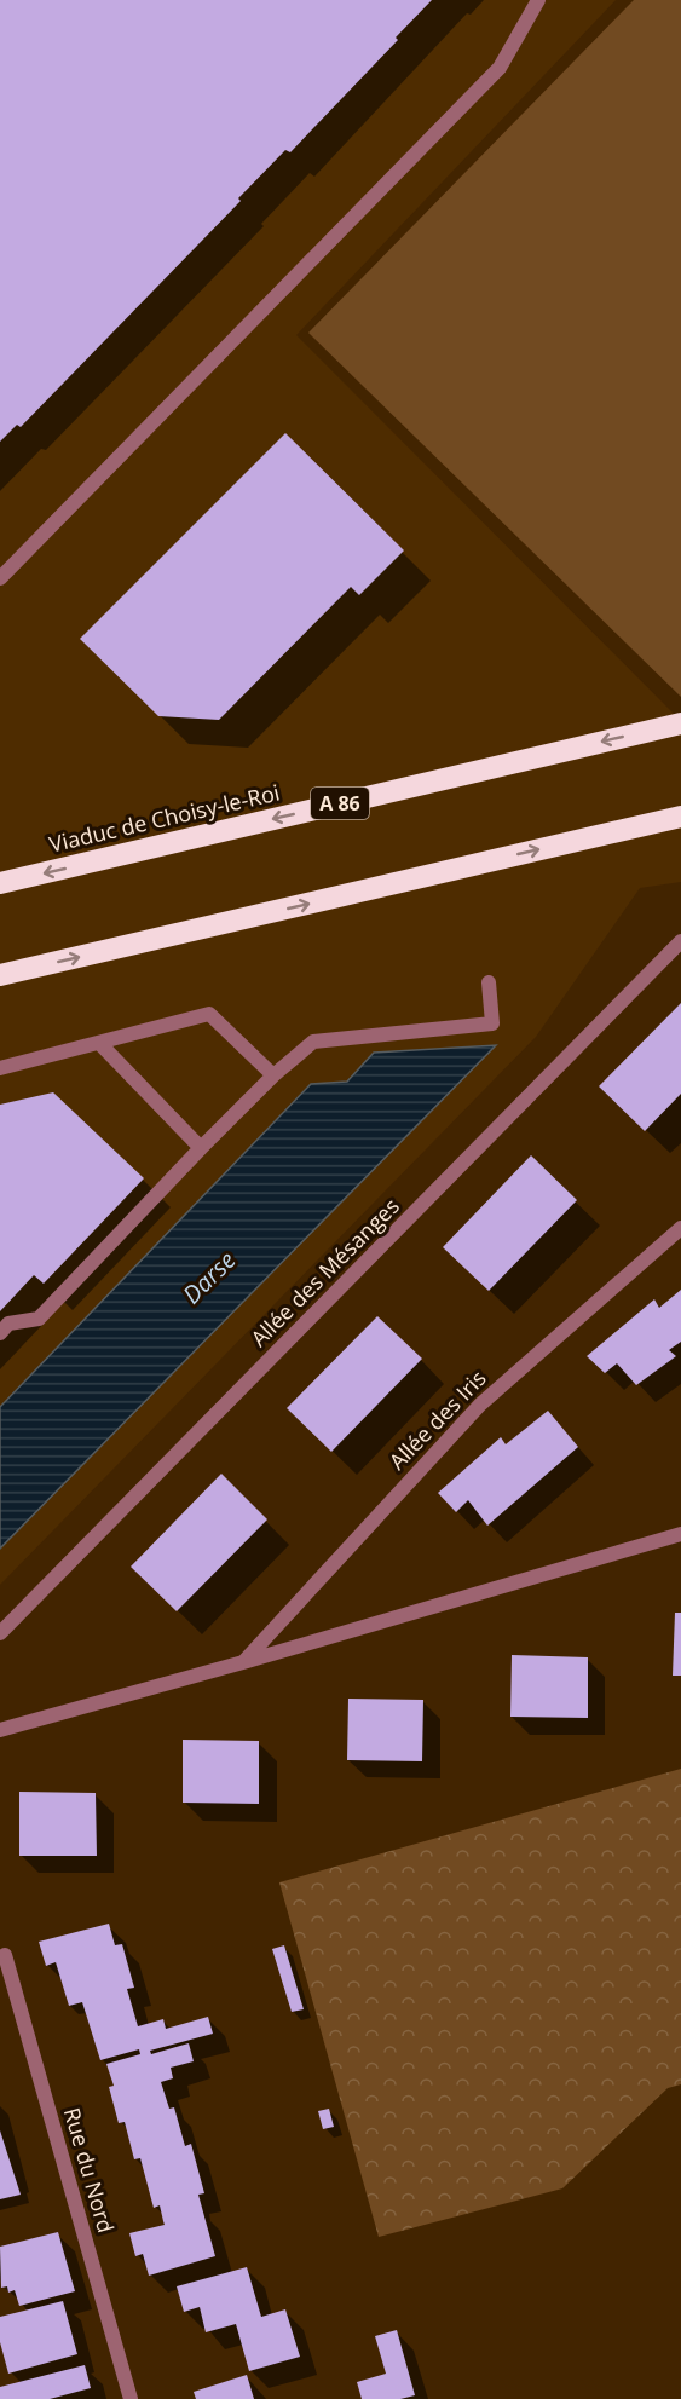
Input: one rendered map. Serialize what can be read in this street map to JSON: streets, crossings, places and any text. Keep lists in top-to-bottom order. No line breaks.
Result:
{"streets":{"highway":["A 86","Viaduc de Choisy-le-Roi"],"street":["Allée des Mésanges","Allée des Iris","Rue du Nord"]},"water":["Darse"]}
